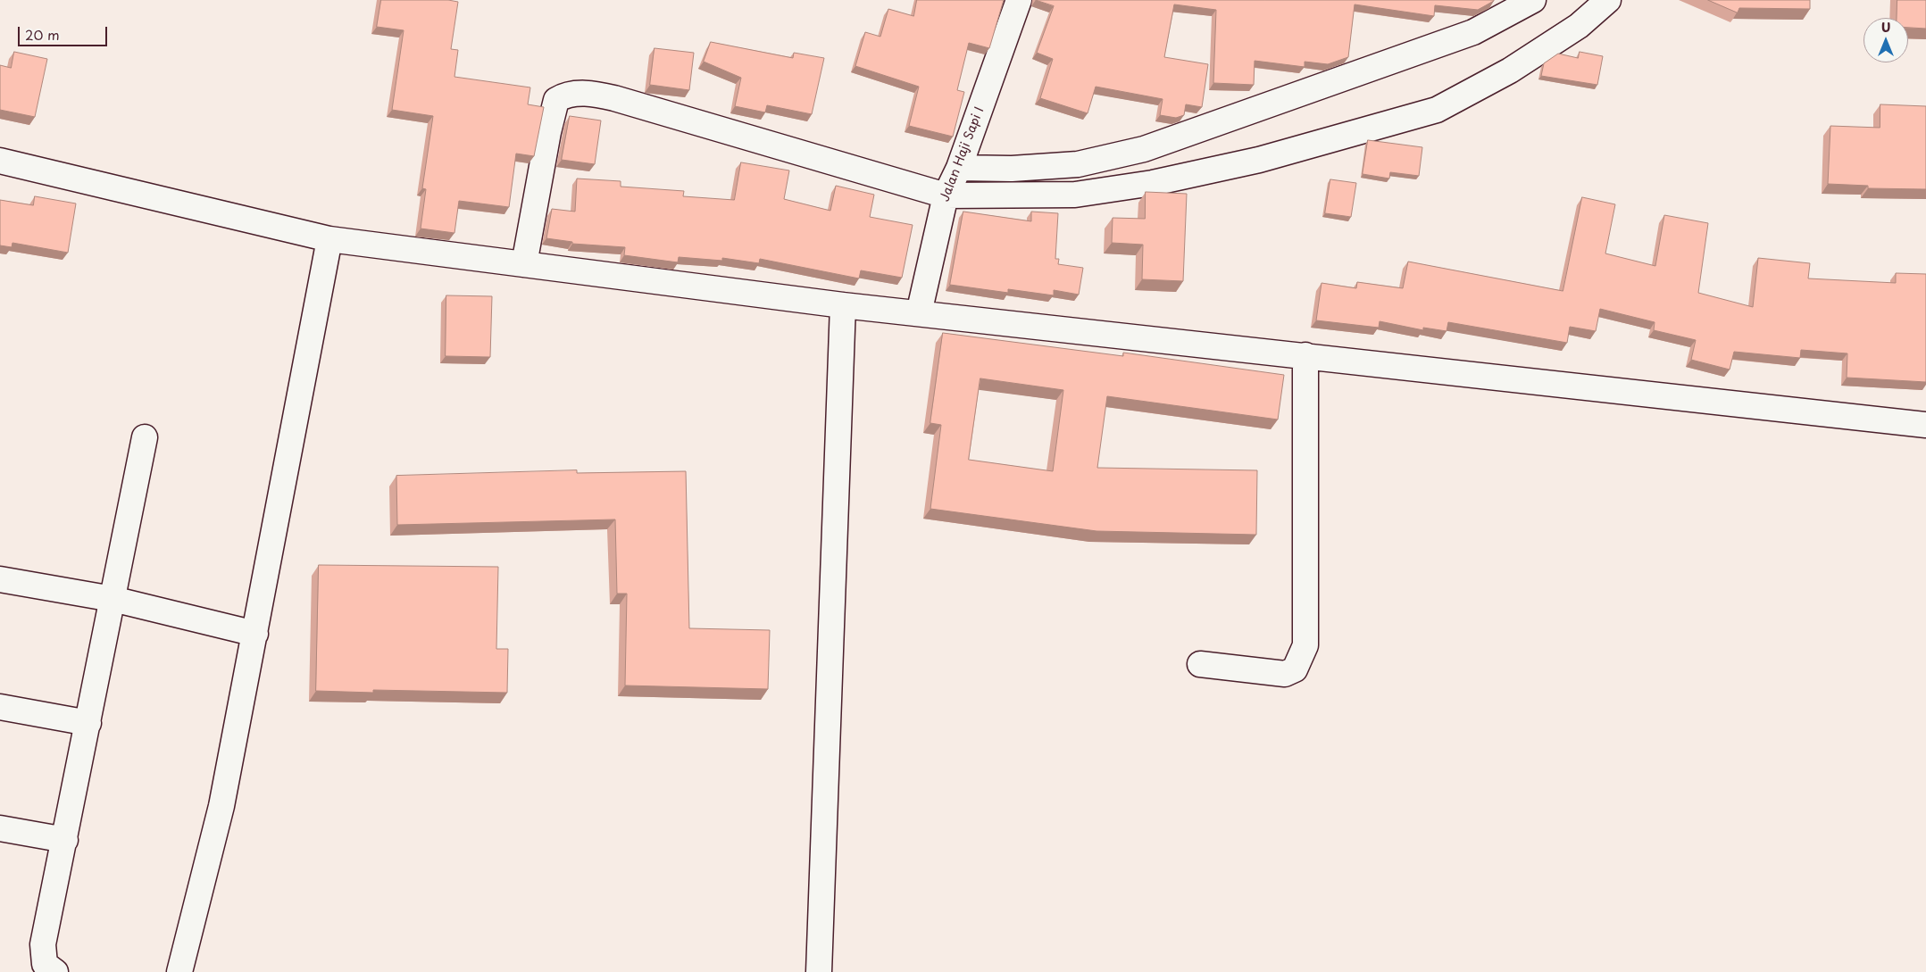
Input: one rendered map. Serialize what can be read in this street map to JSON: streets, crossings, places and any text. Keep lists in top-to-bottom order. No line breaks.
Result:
{"streets":{"street":["Jalan Haji Sapi I"]},"scale_bar":"20 m","north":"top"}
